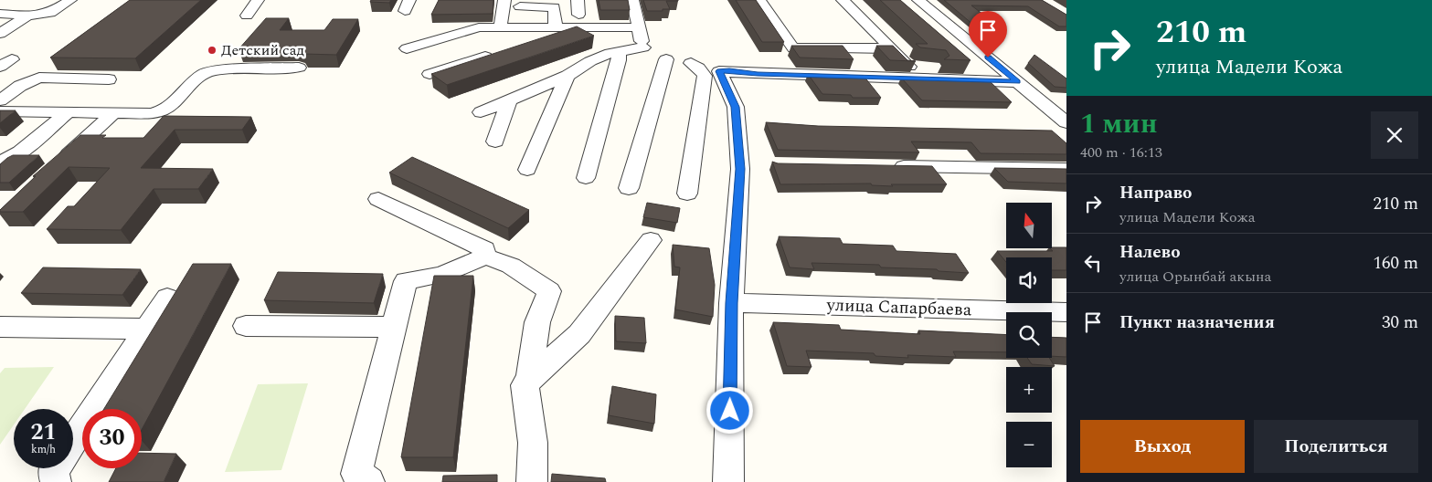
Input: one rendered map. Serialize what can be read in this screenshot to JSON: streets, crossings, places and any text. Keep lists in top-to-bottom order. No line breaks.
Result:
{"streets":{"street":["улица Сапарбаева"]},"places":["Детский сад"],"north":"top","page":{"turn":["210 m","улица Мадели Кожа"],"heading":["1 мин","400 m · 16:13"],"list":[{"name":"Направо","note":"улица Мадели Кожа","value":"210 m"},{"name":"Налево","note":"улица Орынбай акына","value":"160 m"},{"name":"Пункт назначения","value":"30 m"}],"map_buttons":["+","−"],"speed":"21 km/h","limit":"30","buttons":["Выход","Поделиться"]}}
